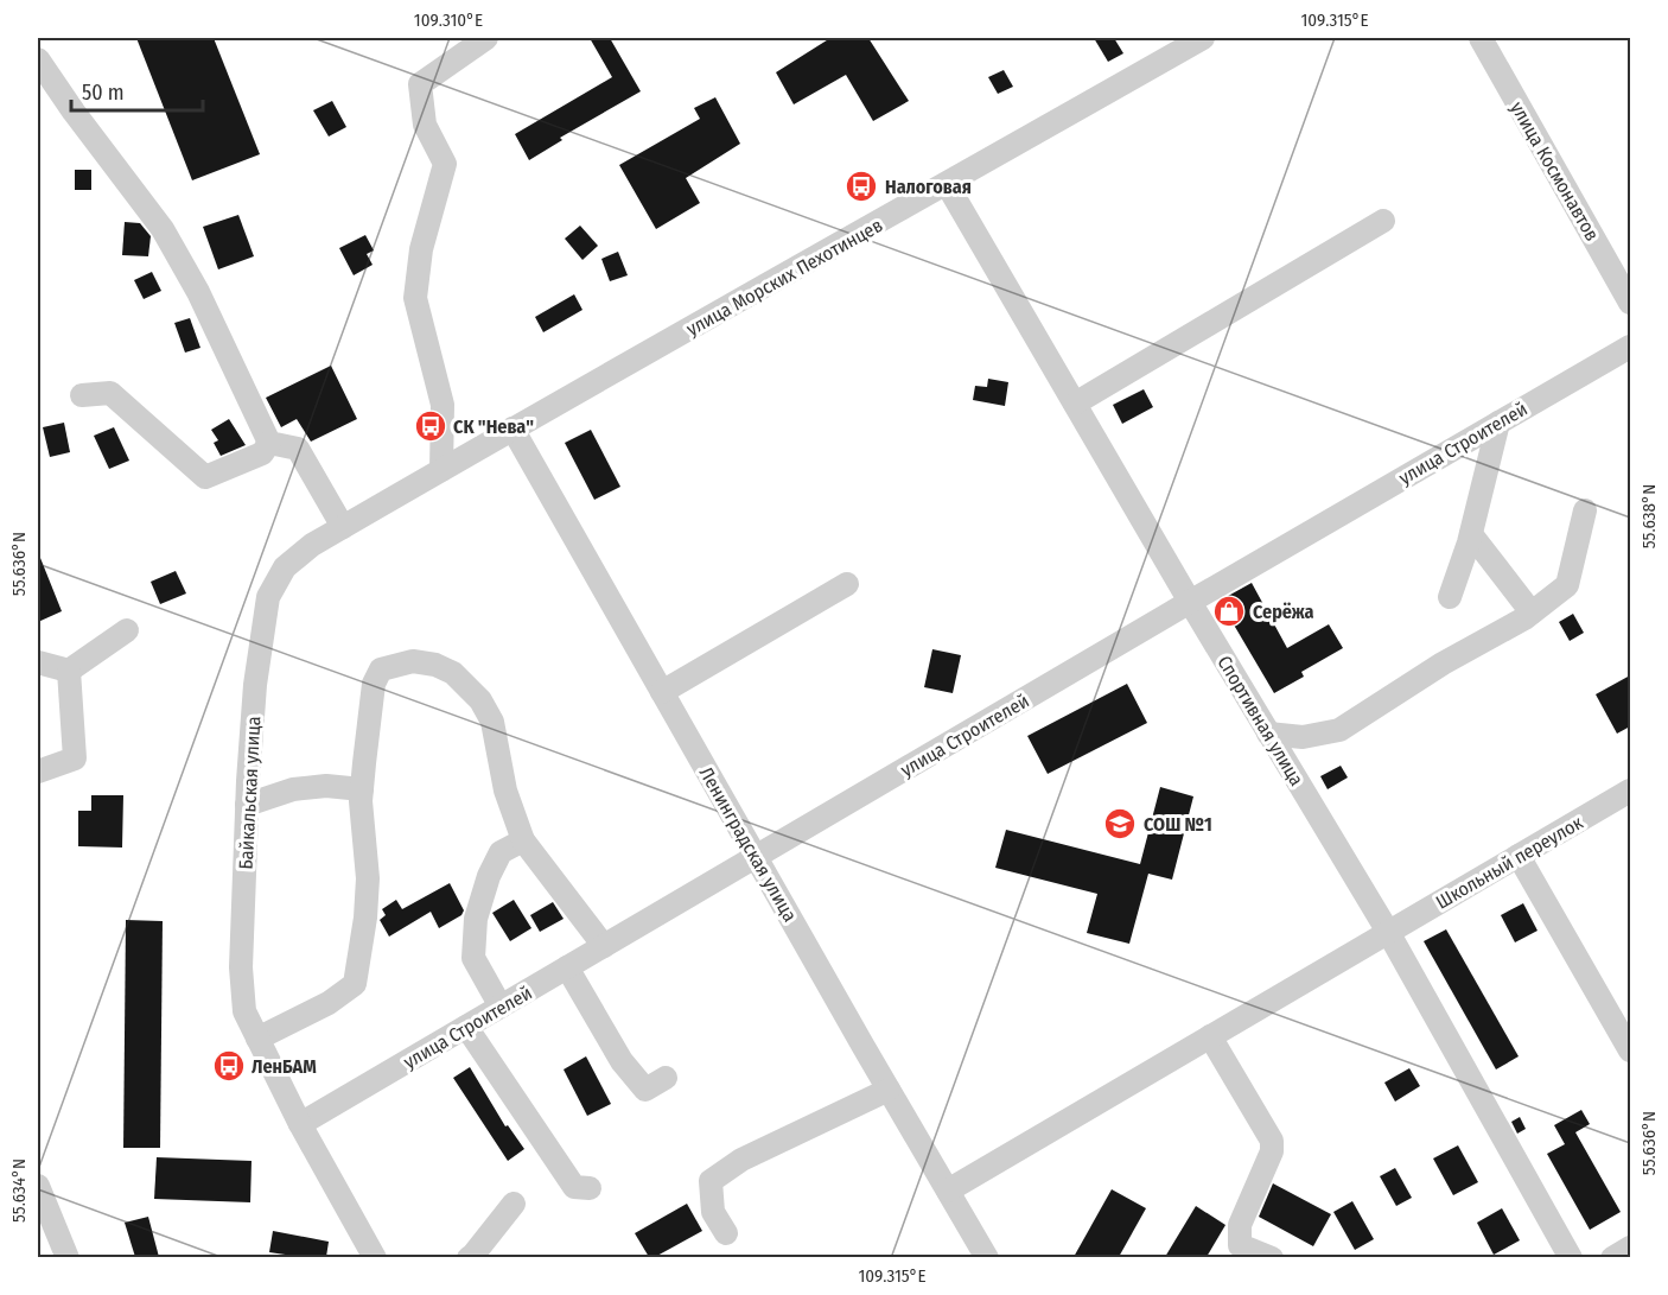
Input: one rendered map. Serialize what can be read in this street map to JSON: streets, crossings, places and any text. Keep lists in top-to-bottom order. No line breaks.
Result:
{"streets":{"street":["улица Космонавтов","улица Морских Пехотинцев","улица Строителей","Спортивная улица","Байкальская улица","Ленинградская улица","Школьный переулок"]},"crossings":[["улица Морских Пехотинцев","Спортивная улица"],["улица Морских Пехотинцев","Байкальская улица"],["улица Морских Пехотинцев","Ленинградская улица"],["улица Строителей","Спортивная улица"],["улица Строителей","Байкальская улица"],["улица Строителей","Ленинградская улица"],["Спортивная улица","Школьный переулок"],["Байкальская улица","Ленинградская улица"],["Ленинградская улица","Школьный переулок"]],"places":{"bus stop":["Налоговая","СК \"Нева\"","ЛенБАМ"],"shop":["Серёжа"],"school or university":["СОШ №1"]},"scale_bar":"50 m","coordinates":["109.310°E","109.315°E","55.638°N","55.636°N","55.634°N"]}
